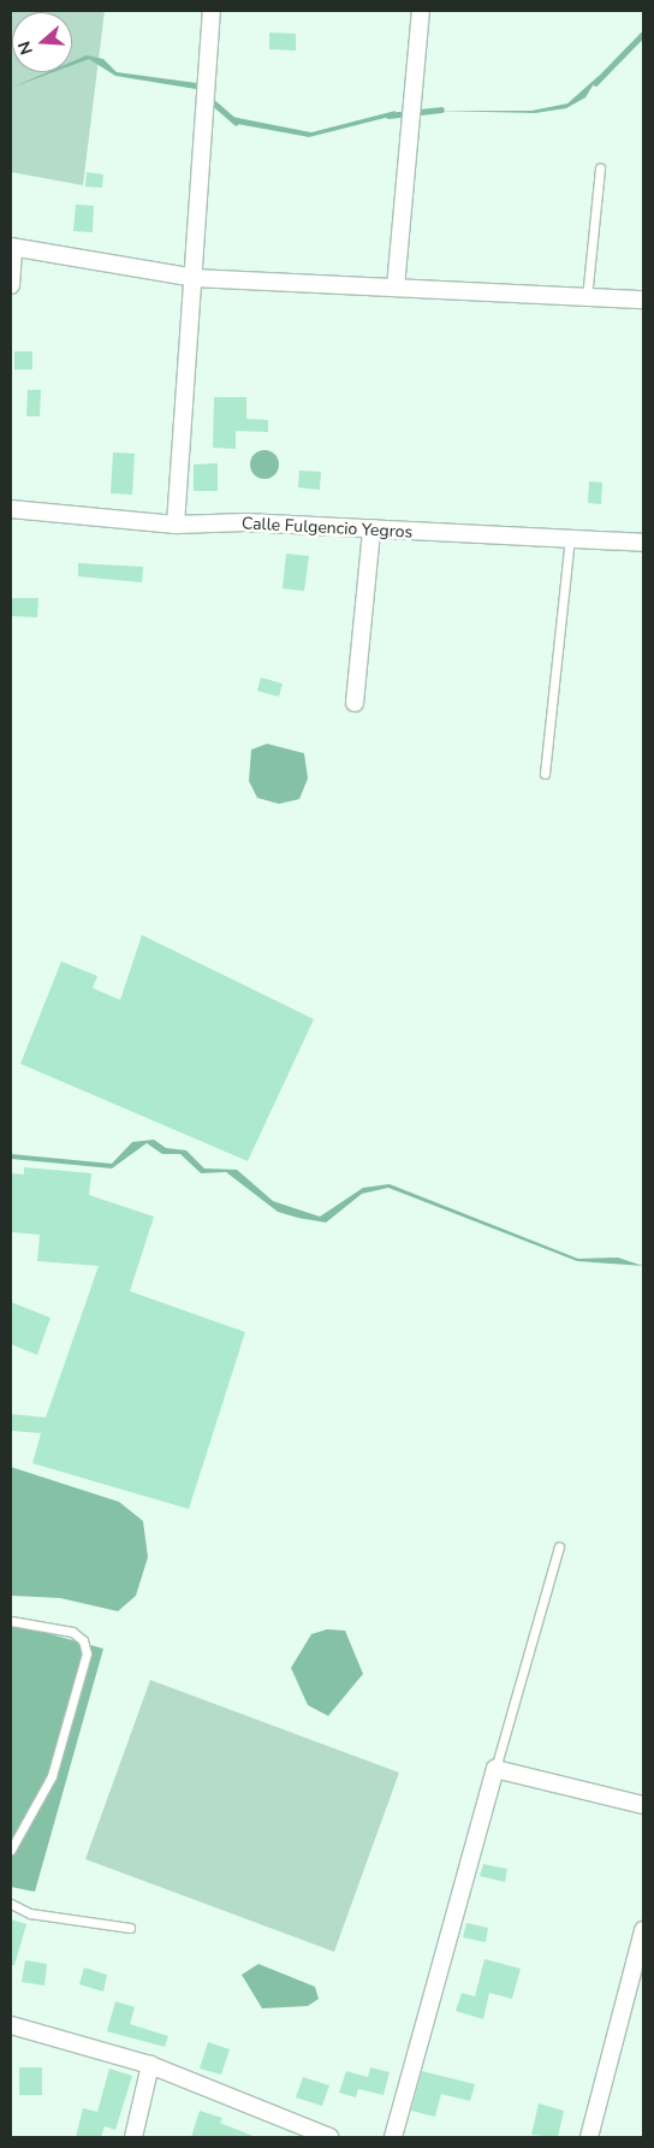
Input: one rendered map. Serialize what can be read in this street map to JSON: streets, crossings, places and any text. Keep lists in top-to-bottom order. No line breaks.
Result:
{"streets":{"street":["Calle Fulgencio Yegros"]},"north":"left"}
